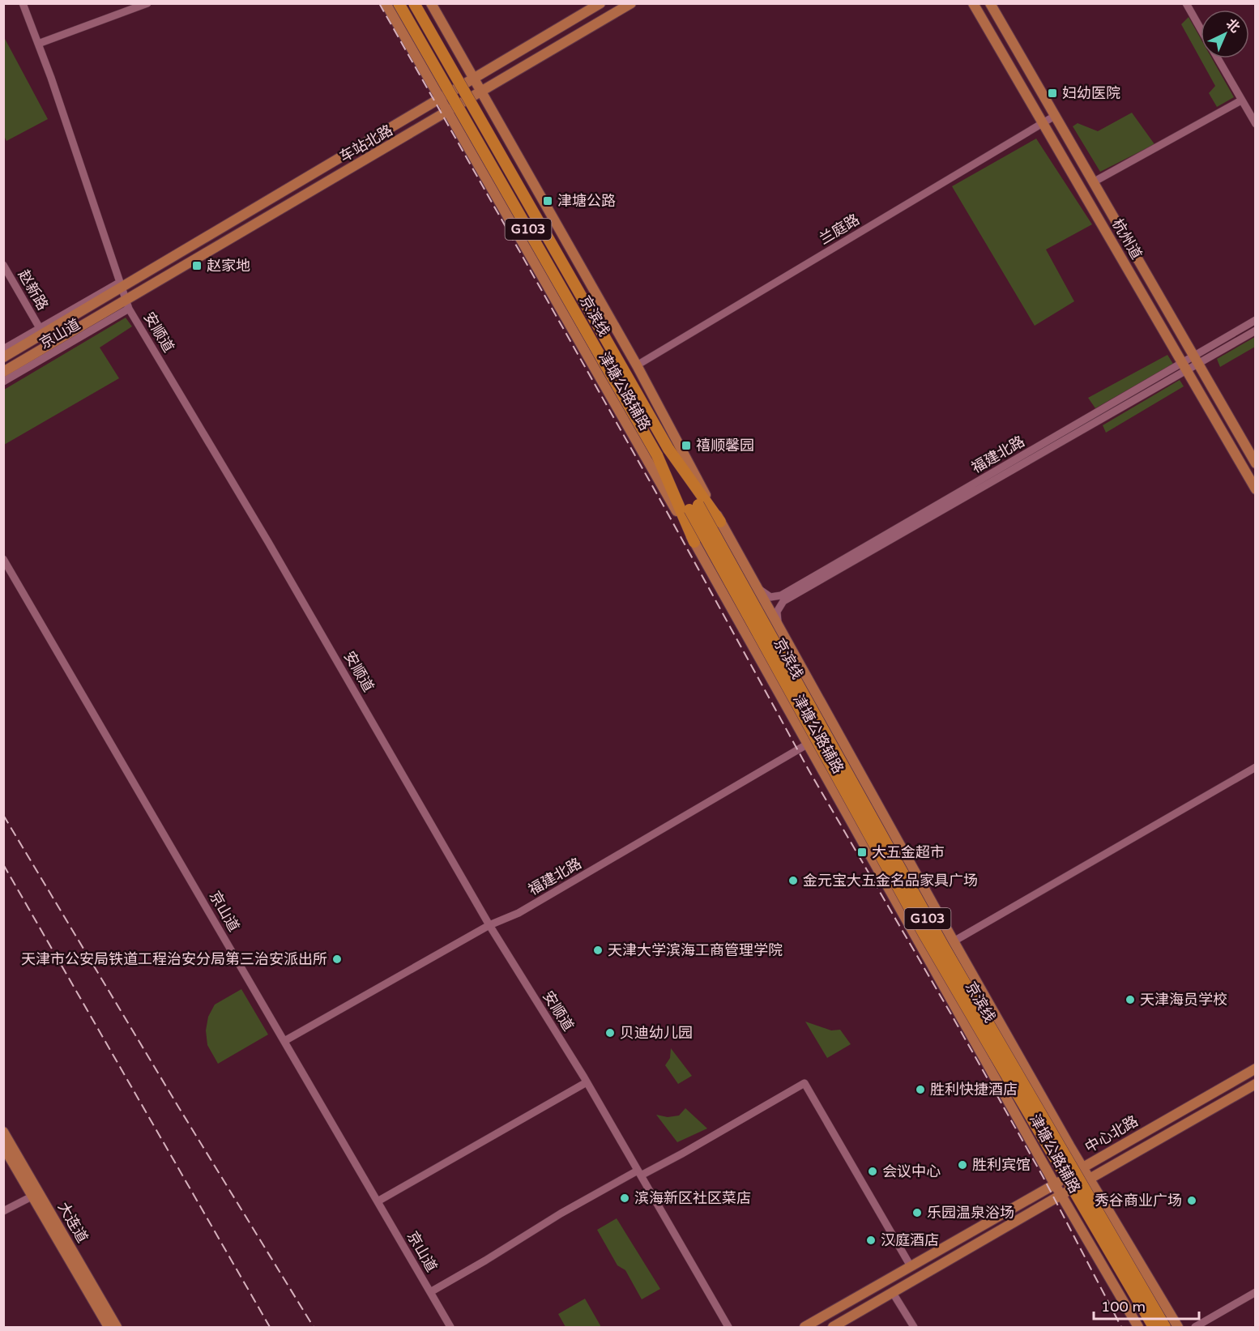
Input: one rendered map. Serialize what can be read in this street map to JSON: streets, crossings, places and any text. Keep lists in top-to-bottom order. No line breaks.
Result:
{"streets":{"highway":["G103","京滨线"],"main road":["车站北路","杭州道","津塘公路辅路","中心北路","大连道"],"street":["兰庭路","赵新路","安顺道","京山道","福建北路"]},"crossings":[["车站北路","安顺道"],["车站北路","京山道"],["车站北路","津塘公路辅路"],["G103","京滨线"],["G103","津塘公路辅路"],["兰庭路","杭州道"],["兰庭路","津塘公路辅路"],["杭州道","福建北路"],["安顺道","京山道"],["安顺道","福建北路"],["京山道","福建北路"],["津塘公路辅路","福建北路"],["津塘公路辅路","中心北路"]],"places":{"transit":["妇幼医院","津塘公路","赵家地","禧顺馨园","大五金超市"],"other":["金元宝大五金名品家具广场","天津大学滨海工商管理学院","天津市公安局铁道工程治安分局第三治安派出所","天津海员学校","贝迪幼儿园","胜利快捷酒店","胜利宾馆","会议中心","滨海新区社区菜店","秀谷商业广场","乐园温泉浴场","汉庭酒店"]},"scale_bar":"100 m","north":"top right"}
